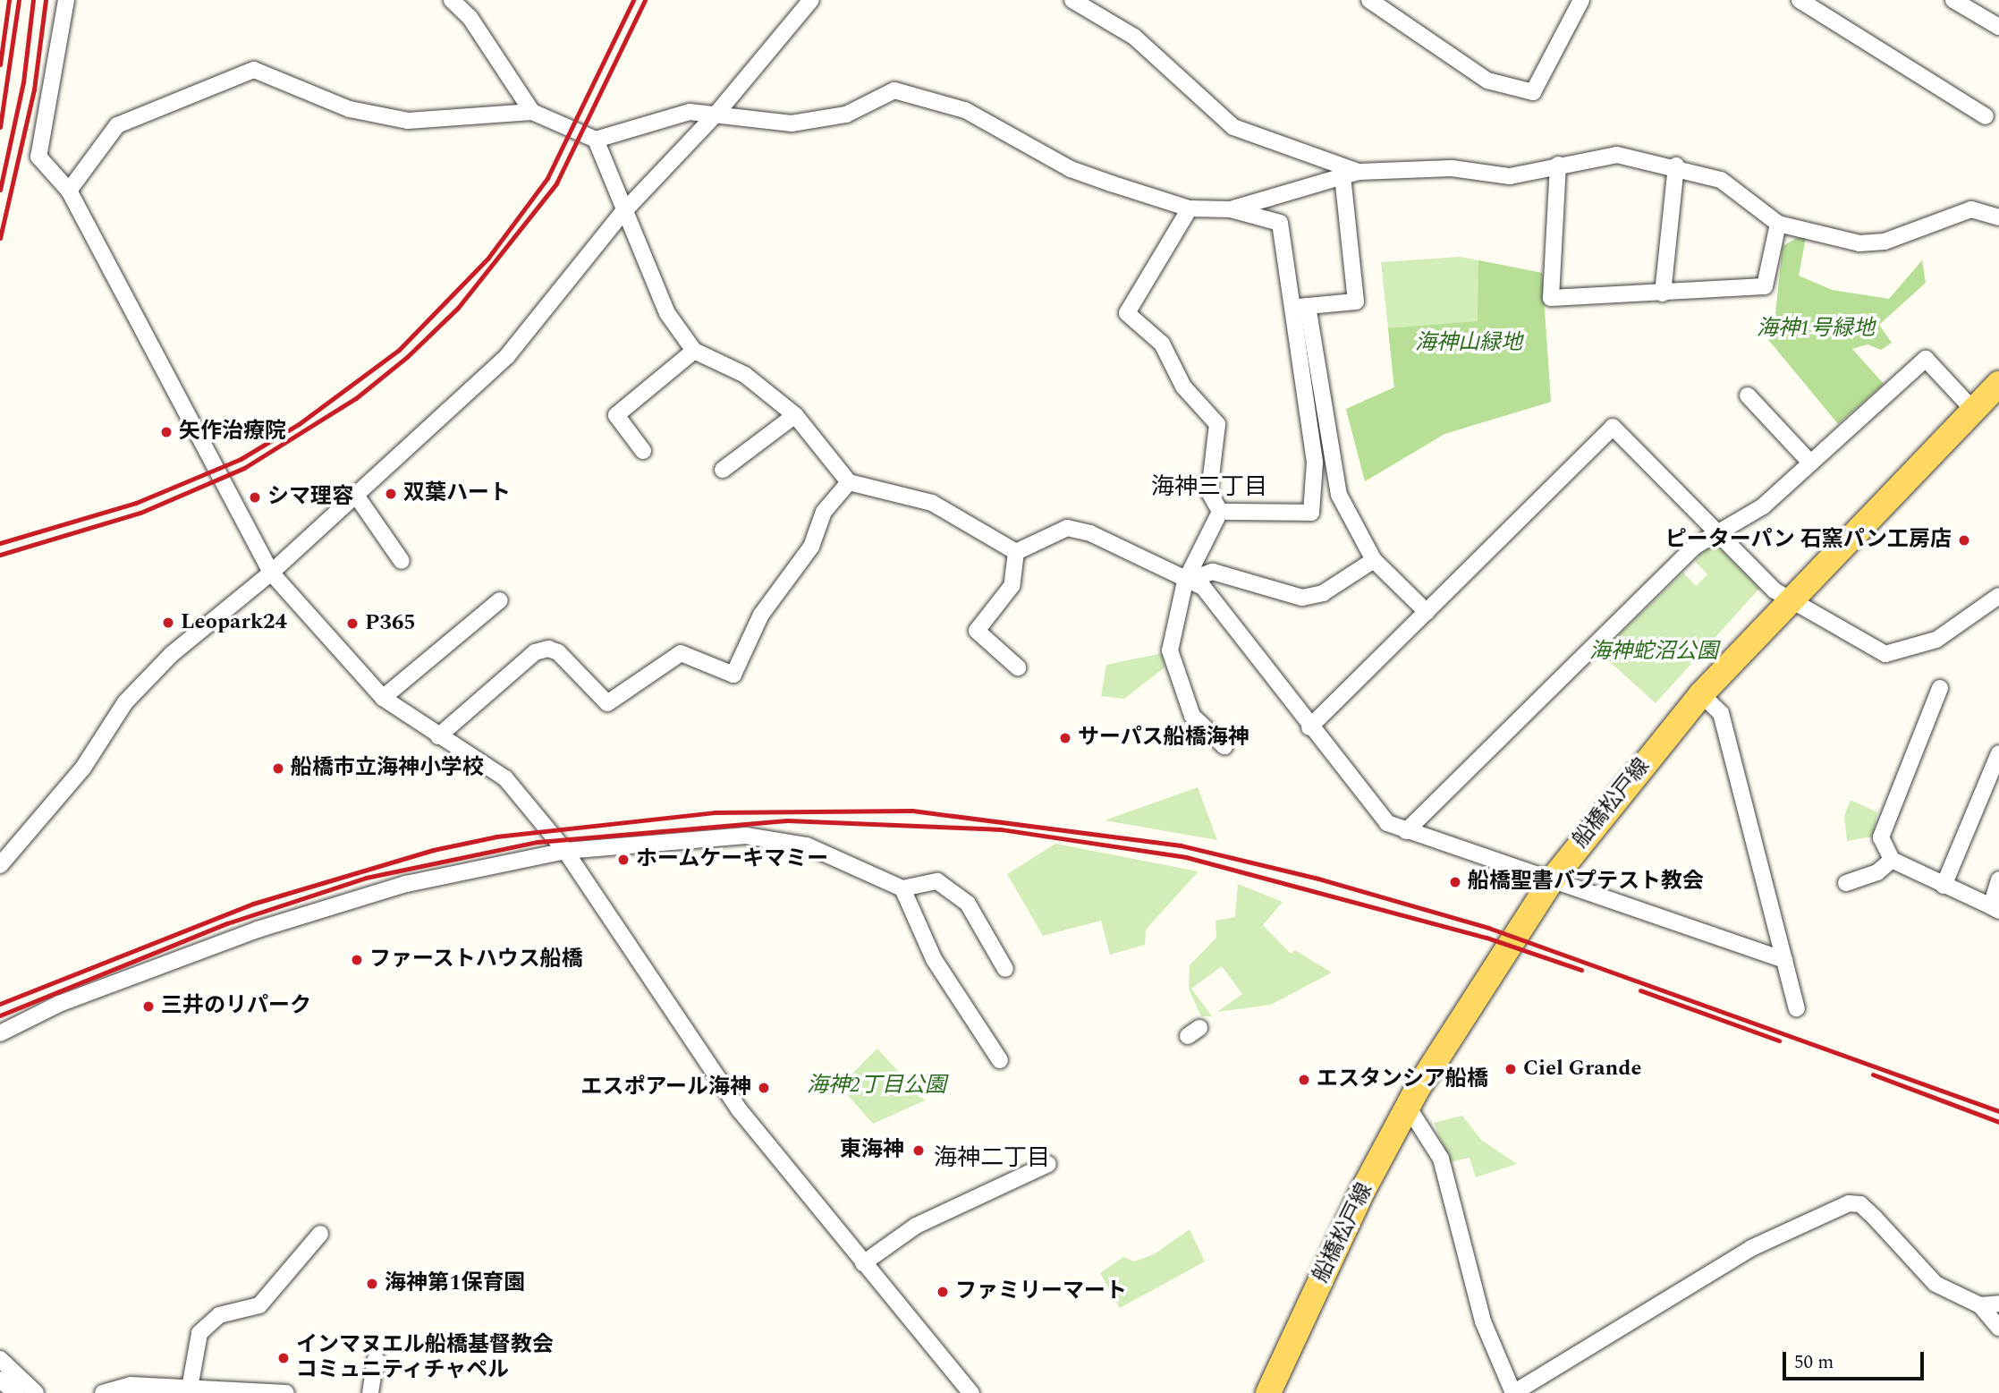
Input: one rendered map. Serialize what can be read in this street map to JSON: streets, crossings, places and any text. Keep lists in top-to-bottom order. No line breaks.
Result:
{"streets":{"main road":["船橋松戸線"]},"districts":["海神三丁目","海神二丁目"],"parks":["海神1号緑地","海神山緑地","海神蛇沼公園","海神2丁目公園"],"places":["矢作治療院","双葉ハート","シマ理容","ピーターパン 石窯パン工房店","Leopark24","P365","サーパス船橋海神","船橋市立海神小学校","ホームケーキマミー","船橋聖書バプテスト教会","ファーストハウス船橋","三井のリパーク","Ciel Grande","エスタンシア船橋","エスポアール海神","東海神","海神第1保育園","ファミリーマート","インマヌエル船橋基督教会 コミュニティチャペル"],"scale_bar":"50 m"}
